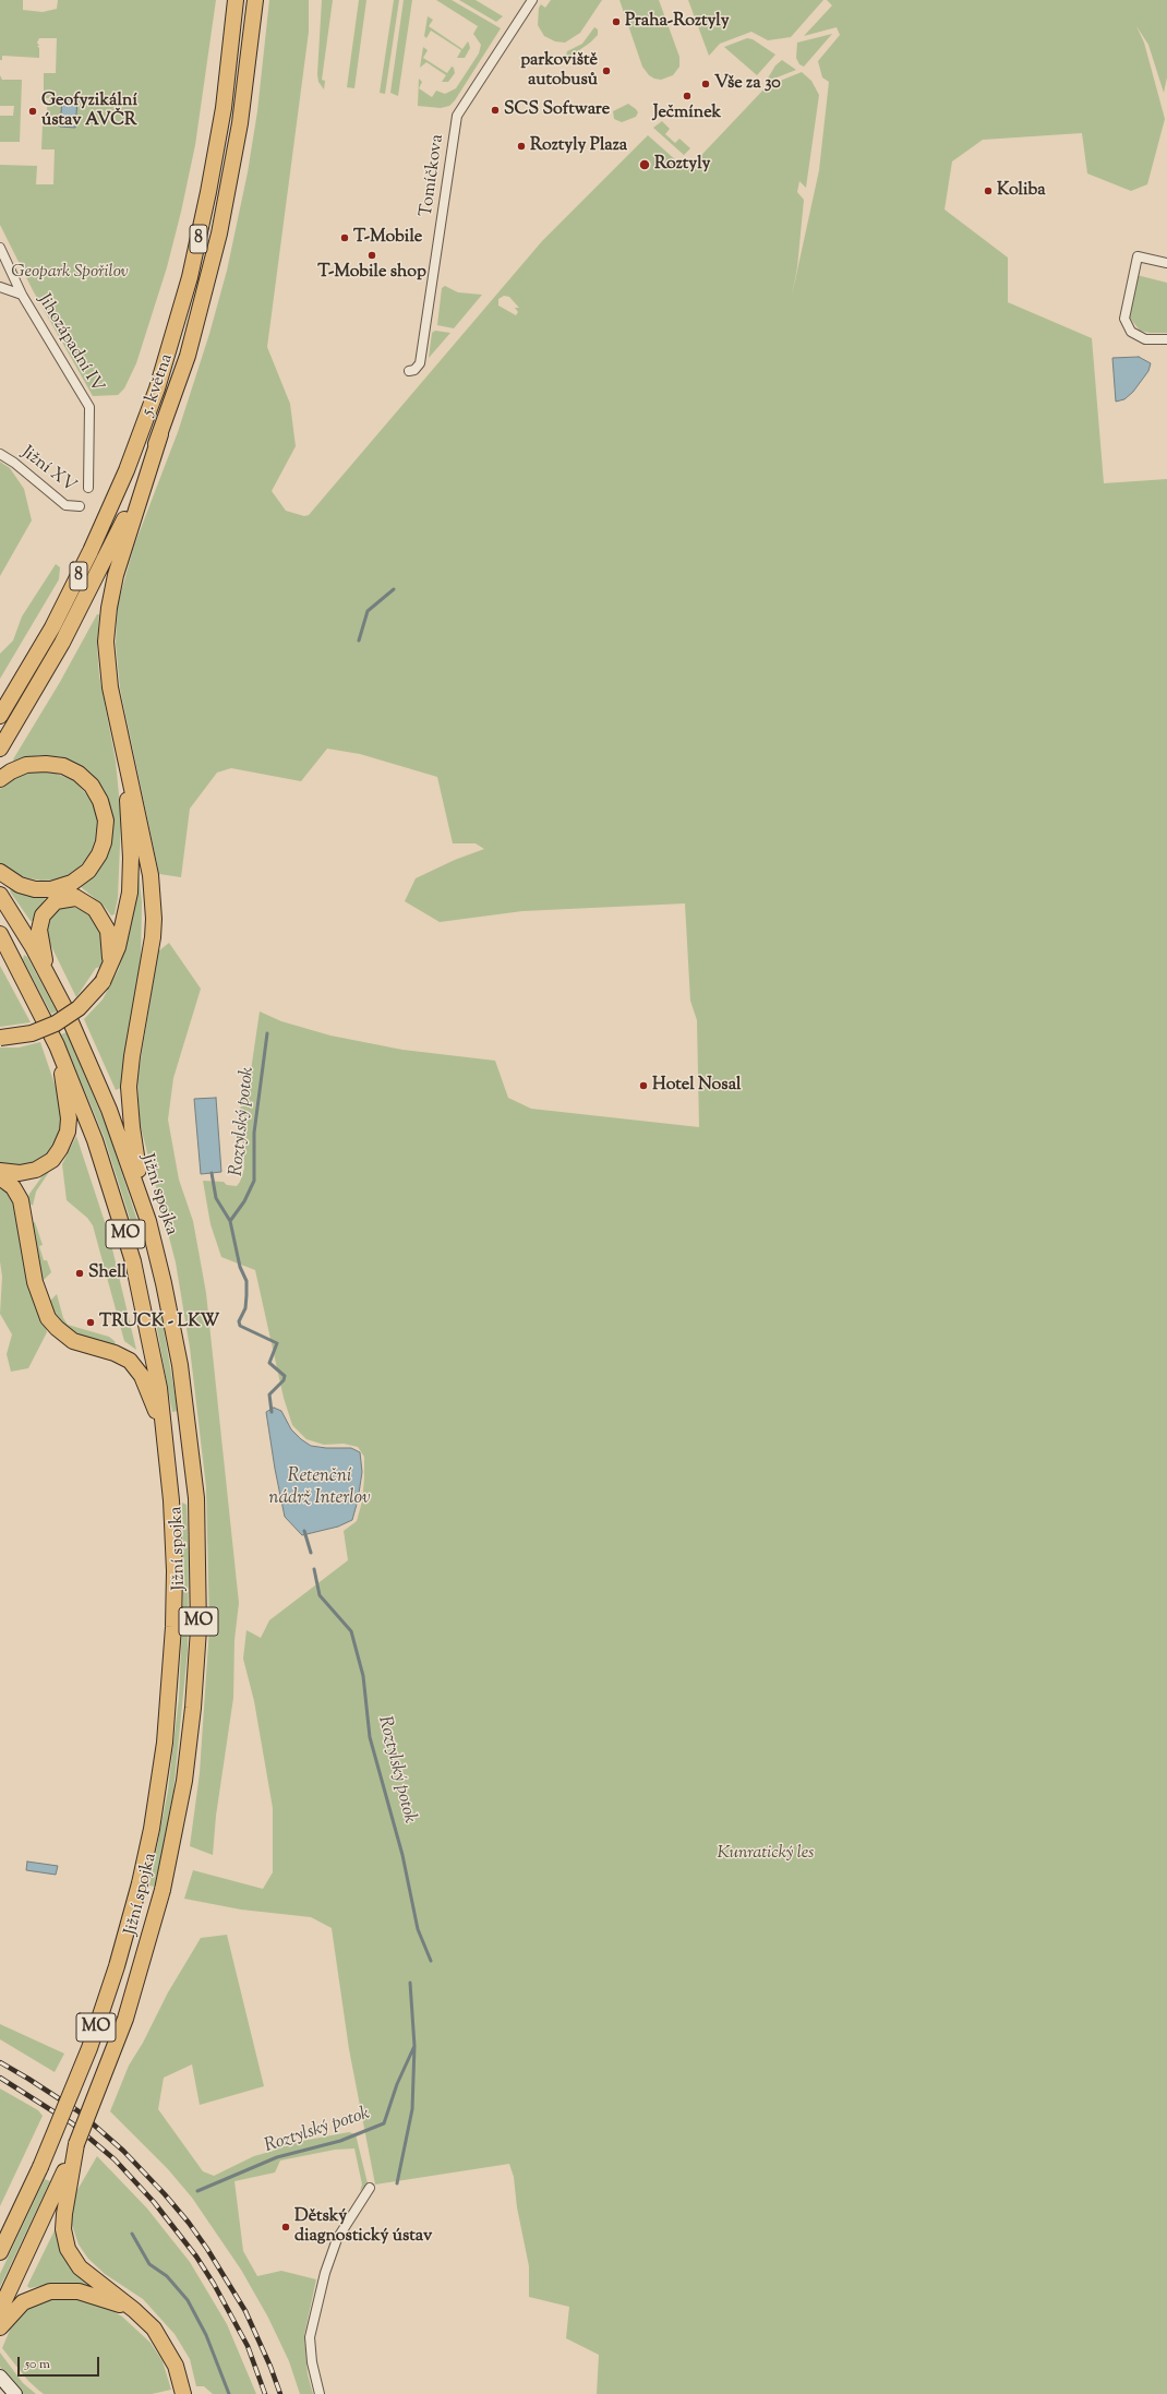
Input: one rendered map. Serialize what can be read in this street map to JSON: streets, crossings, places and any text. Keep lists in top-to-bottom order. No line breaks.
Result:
{"streets":{"highway":["8","5. května","Jižní spojka","MO"],"street":["Tomíčkova","Jihozápadní IV","Jižní XV"]},"water":["Roztylský potok","Retenční nádrž Interlov"],"parks":["Geopark Spořilov","Kunratický les"],"places":["Praha-Roztyly","parkoviště autobusů","Vše za 30","Ječmínek","SCS Software","Geofyzikální ústav AVČR","Roztyly Plaza","Roztyly","Koliba","T-Mobile","T-Mobile shop","Hotel Nosal","Shell","TRUCK - LKW","Dětský diagnostický ústav"],"scale_bar":"50 m"}
